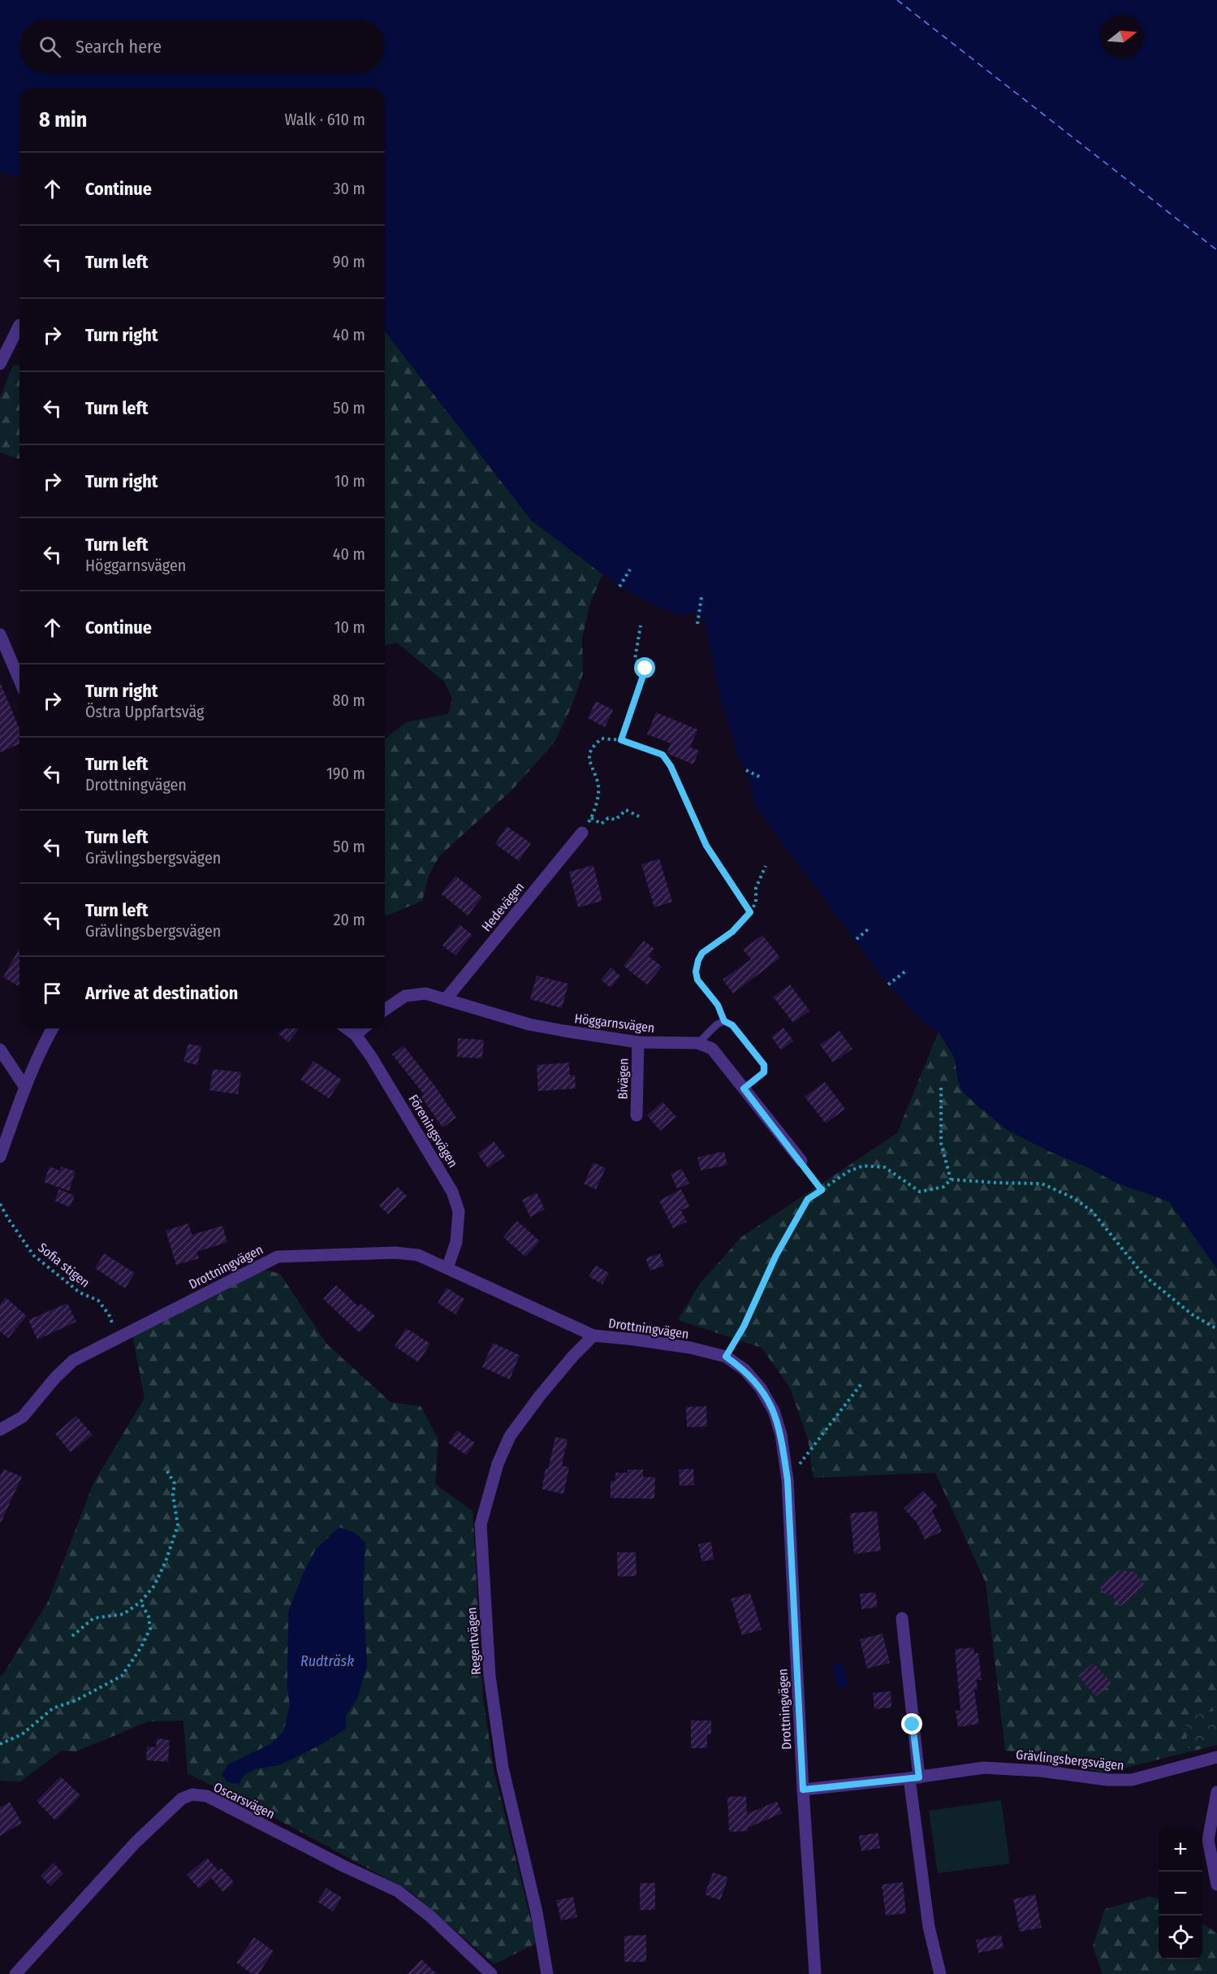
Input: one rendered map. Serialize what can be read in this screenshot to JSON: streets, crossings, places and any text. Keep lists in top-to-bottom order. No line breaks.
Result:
{"streets":{"street":["Hedevägen","Höggarnsvägen","Bivägen","Föreningsvägen","Drottningvägen","Regentvägen","Grävlingsbergsvägen","Oscarsvägen"],"path":["Sofia stigen"]},"crossings":[["Hedevägen","Höggarnsvägen"],["Höggarnsvägen","Bivägen"],["Föreningsvägen","Drottningvägen"],["Sofia stigen","Drottningvägen"],["Drottningvägen","Regentvägen"],["Drottningvägen","Grävlingsbergsvägen"]],"water":["Rudträsk"],"north":"right","page":{"search":"Search here","heading":["8 min","Walk · 610 m"],"list":[["Continue","30 m"],["Turn left","90 m"],["Turn right","40 m"],["Turn left","50 m"],["Turn right","10 m"],["Turn left","Höggarnsvägen","40 m"],["Continue","10 m"],["Turn right","Östra Uppfartsväg","80 m"],["Turn left","Drottningvägen","190 m"],["Turn left","Grävlingsbergsvägen","50 m"],["Turn left","Grävlingsbergsvägen","20 m"],"Arrive at destination"],"map_buttons":["+","−"]}}
